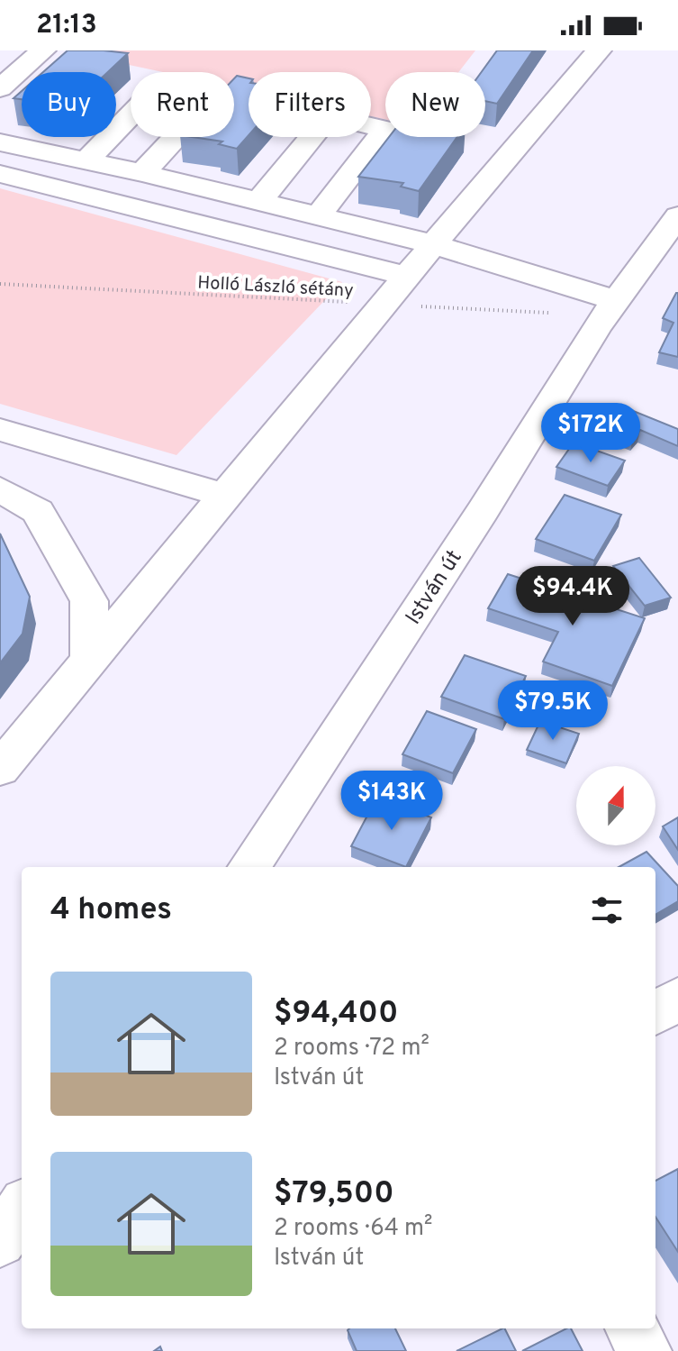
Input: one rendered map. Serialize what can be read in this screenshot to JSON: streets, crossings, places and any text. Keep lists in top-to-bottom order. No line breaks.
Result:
{"streets":{"street":["István út"],"path":["Holló László sétány"]},"north":"top","page":{"status":"21:13","chip":["Buy","Rent","Filters","New"],"price":["$172K","$94.4K","$79.5K","$143K"],"heading":"4 homes","list":[{"name":"$94,400","note":"2 rooms · 72 m² · István út"},{"name":"$79,500","note":"2 rooms · 64 m² · István út"}]}}
